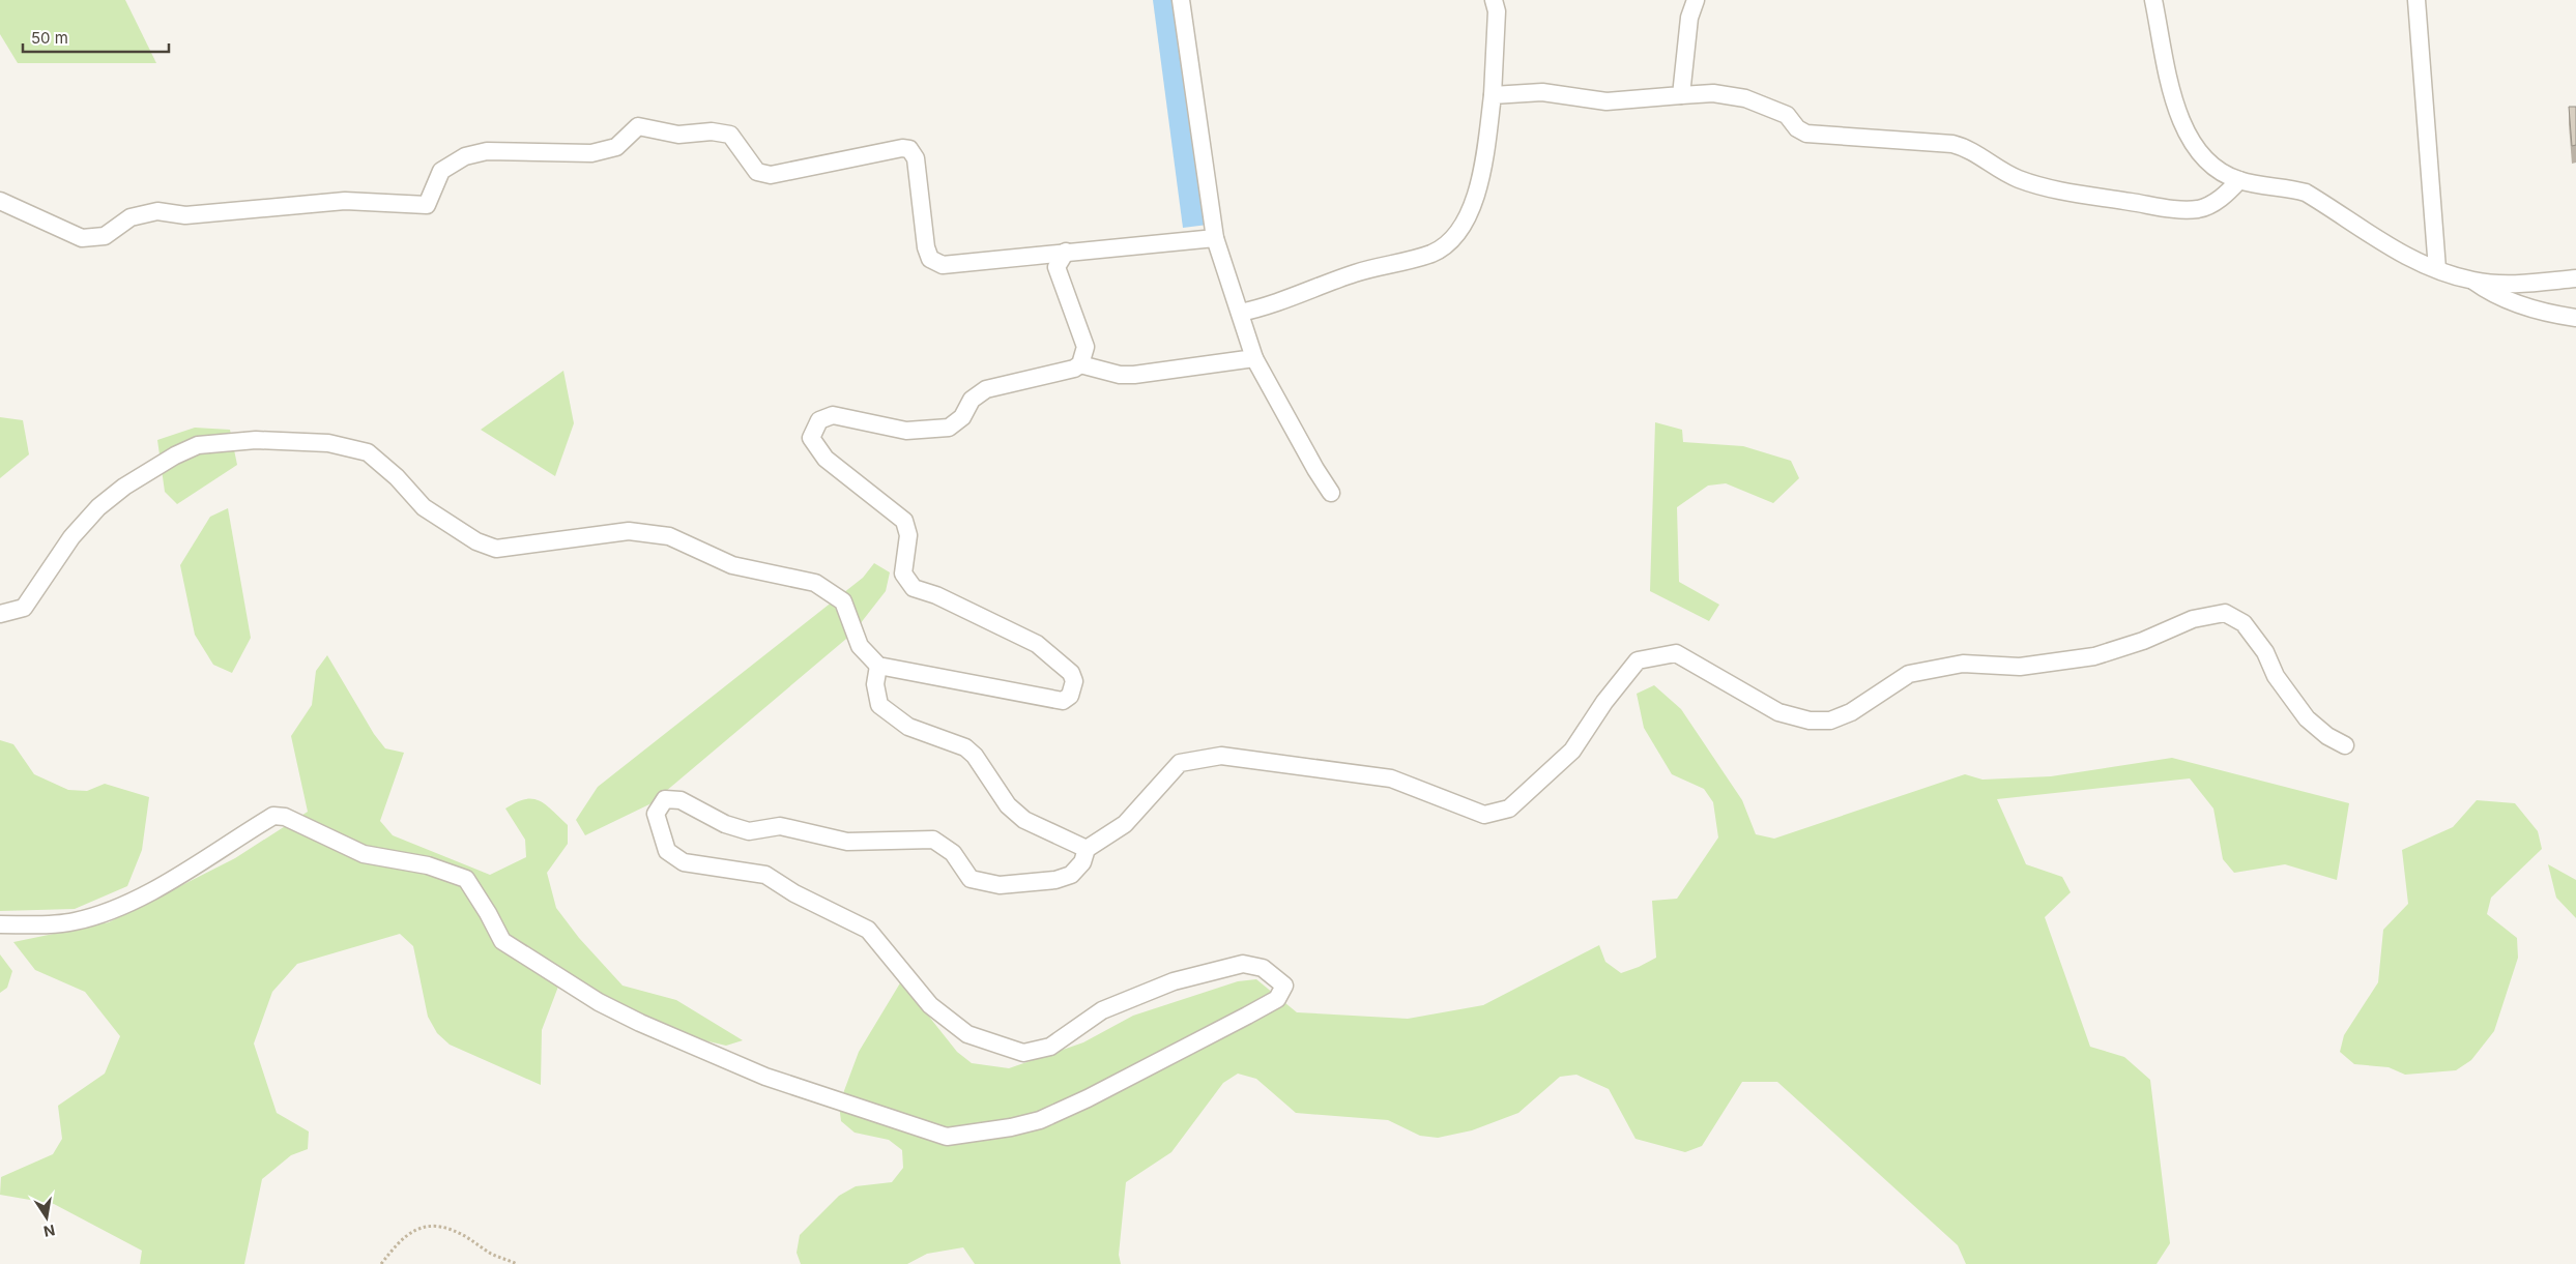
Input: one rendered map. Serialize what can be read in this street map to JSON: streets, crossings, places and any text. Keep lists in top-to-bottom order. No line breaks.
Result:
{"scale_bar":"50 m","north":"bottom"}
